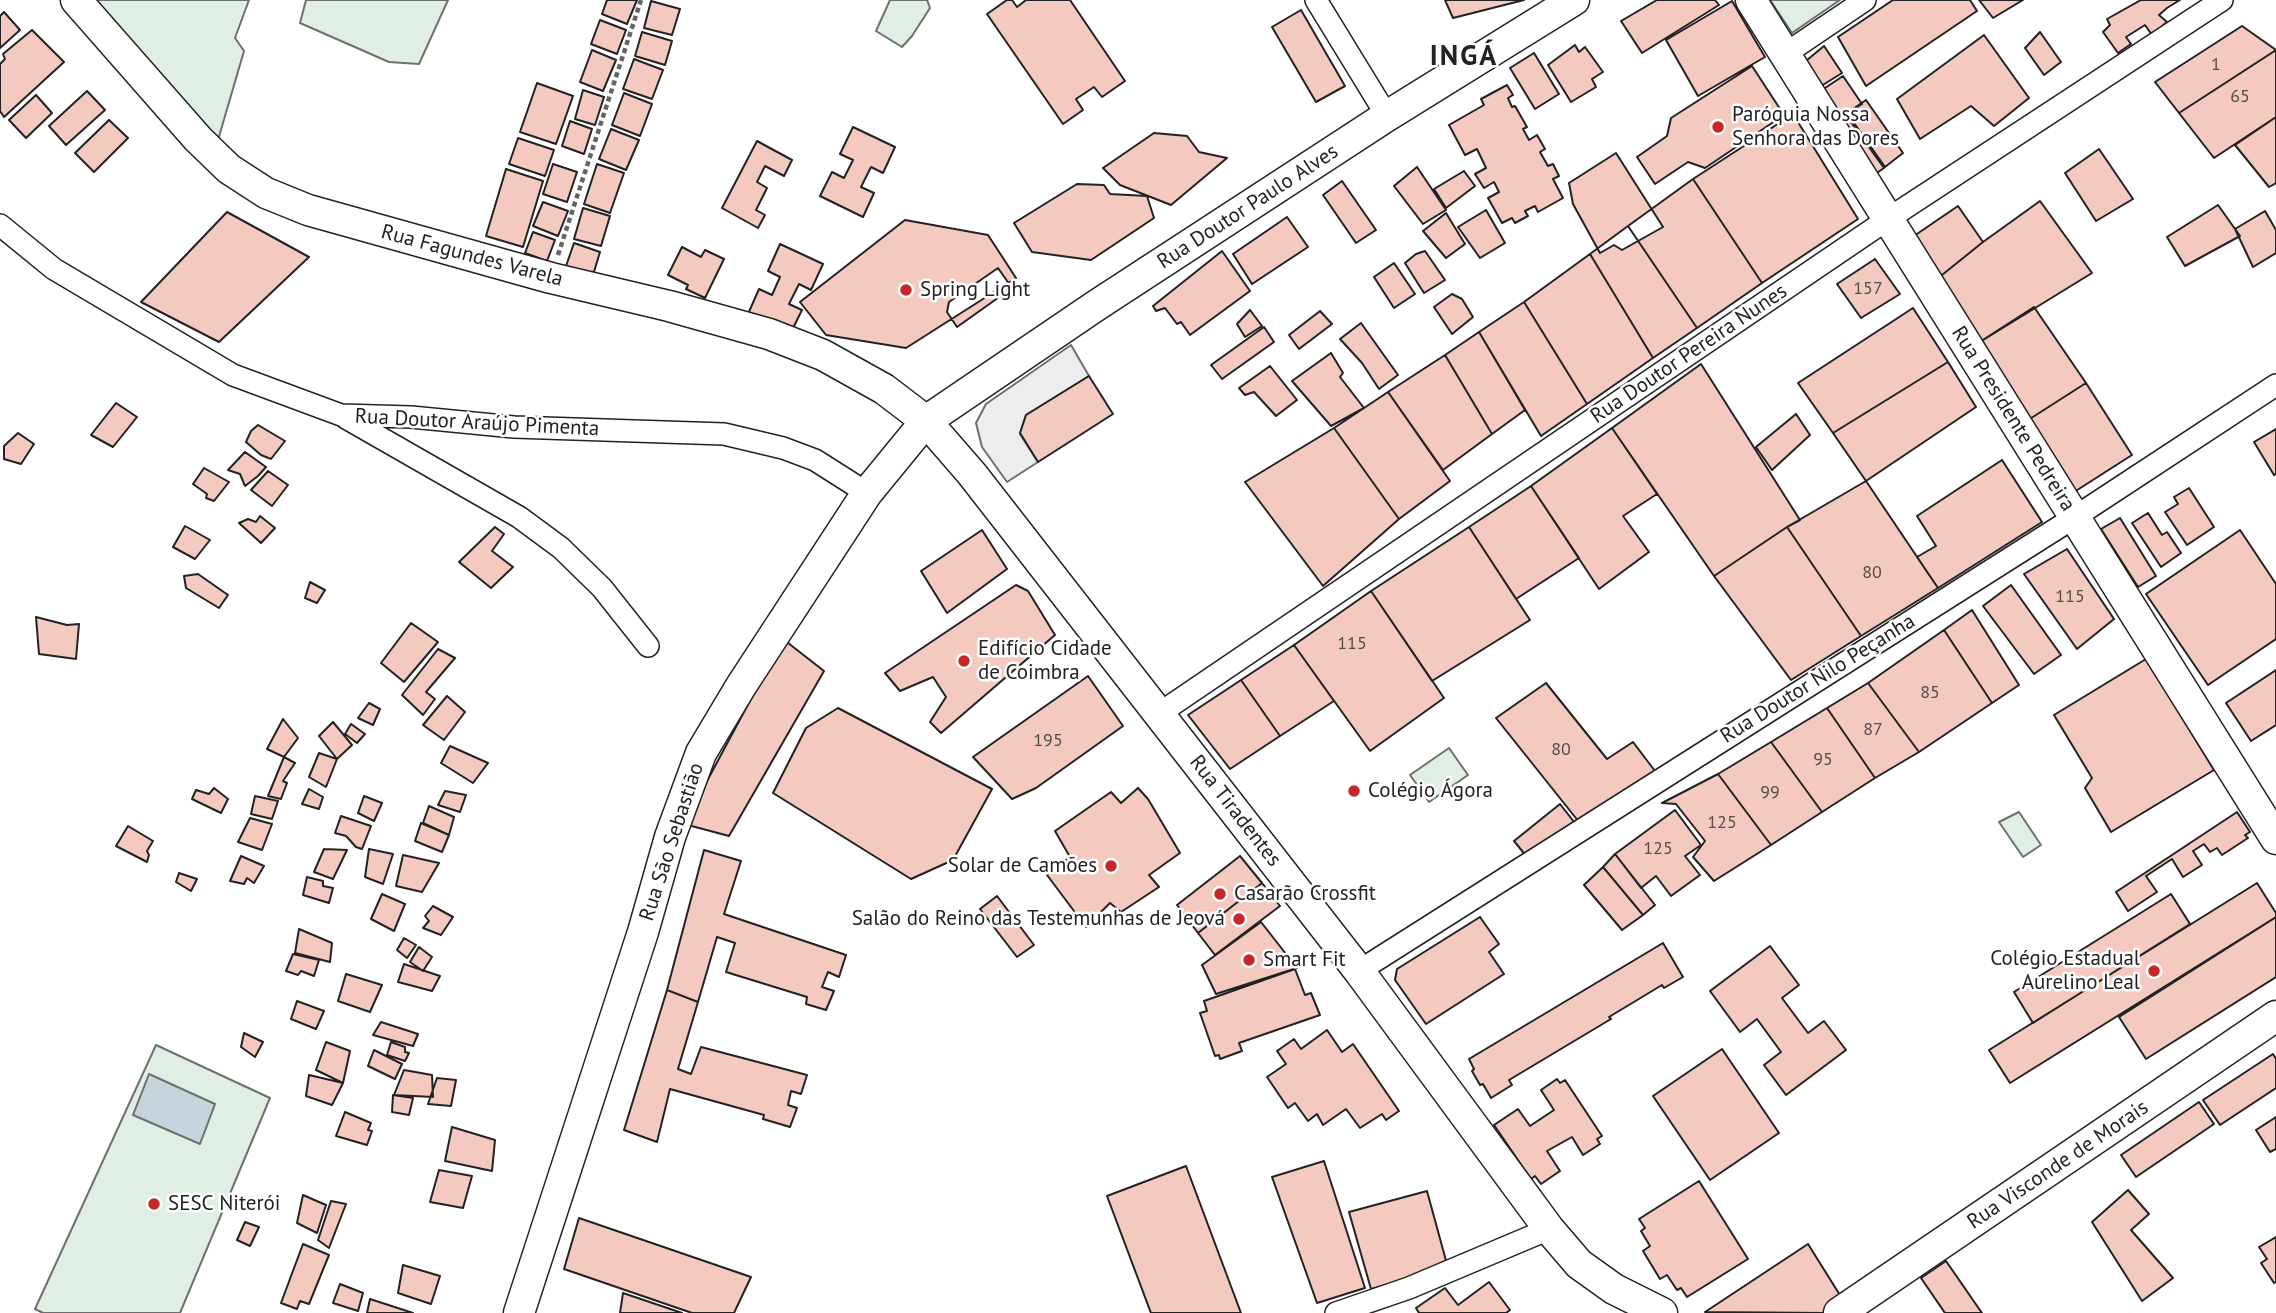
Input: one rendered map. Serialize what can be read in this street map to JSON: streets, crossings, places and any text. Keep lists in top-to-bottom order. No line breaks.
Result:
{"streets":{"main road":["Rua Doutor Paulo Alves","Rua Fagundes Varela","Rua Presidente Pedreira","Rua Tiradentes","Rua São Sebastião","Rua Visconde de Morais"],"street":["Rua Doutor Pereira Nunes","Rua Doutor Araújo Pimenta","Rua Doutor Nilo Peçanha"]},"crossings":[["Rua Doutor Paulo Alves","Rua Fagundes Varela"],["Rua Doutor Paulo Alves","Rua Tiradentes"],["Rua Doutor Paulo Alves","Rua São Sebastião"],["Rua Fagundes Varela","Rua Tiradentes"],["Rua Fagundes Varela","Rua São Sebastião"],["Rua Doutor Pereira Nunes","Rua Presidente Pedreira"],["Rua Doutor Pereira Nunes","Rua Tiradentes"],["Rua Presidente Pedreira","Rua Doutor Nilo Peçanha"],["Rua Doutor Araújo Pimenta","Rua São Sebastião"],["Rua Doutor Nilo Peçanha","Rua Tiradentes"],["Rua Tiradentes","Rua São Sebastião"]],"districts":["INGÁ"],"places":["Paróquia Nossa Senhora das Dores","Spring Light","Edifício Cidade de Coimbra","Colégio Ágora","Solar de Camões","Casarão Crossfit","Salão do Reino das Testemunhas de Jeová","Smart Fit","Colégio Estadual Aurelino Leal","SESC Niterói"],"house_numbers":["1","65","157","80","115","115","85","87","195","80","95","99","125","125"]}
